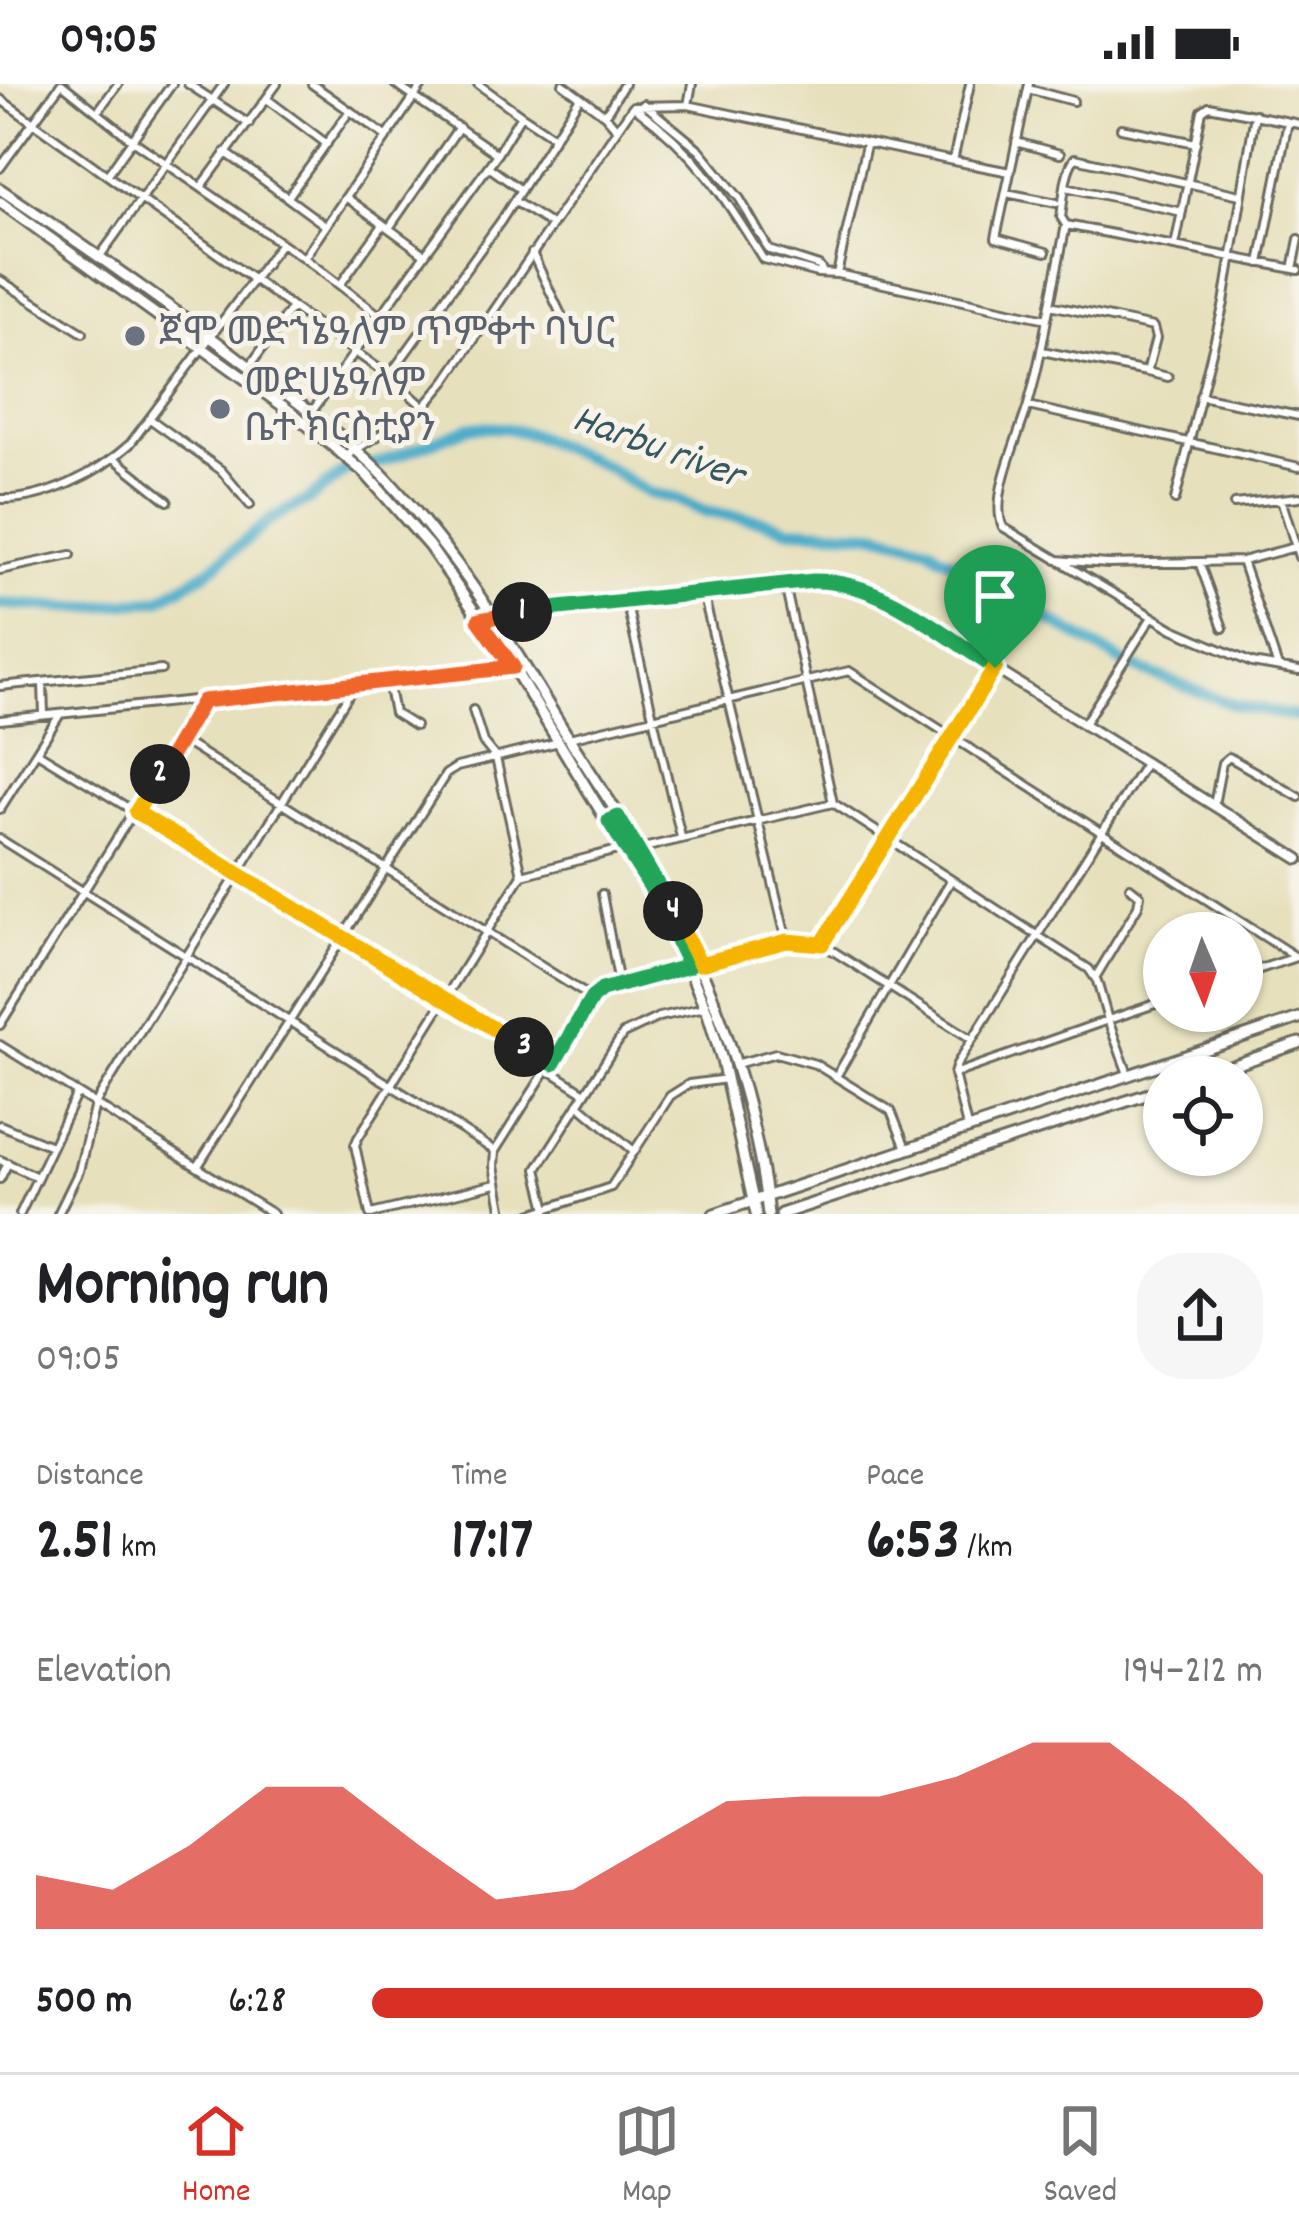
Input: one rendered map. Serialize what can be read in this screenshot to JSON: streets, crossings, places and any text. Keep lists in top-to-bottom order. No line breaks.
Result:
{"water":["Harbu river"],"places":["ጀሞ መድኀኔዓለም ጥምቀተ ባህር","መድሀኔዓለም ቤተ ክርስቲያን"],"north":"bottom","page":{"status":"09:05","pins":["1","2","4","3"],"heading":["Morning run","09:05"],"stats":[["Distance","2.51 km"],["Time","17:17"],["Pace","6:53 /km"]],"chart":["Elevation","194–212 m"],"list":[{"name":"500 m","note":"6:28"}],"tabs":["Home","Map","Saved"]}}
